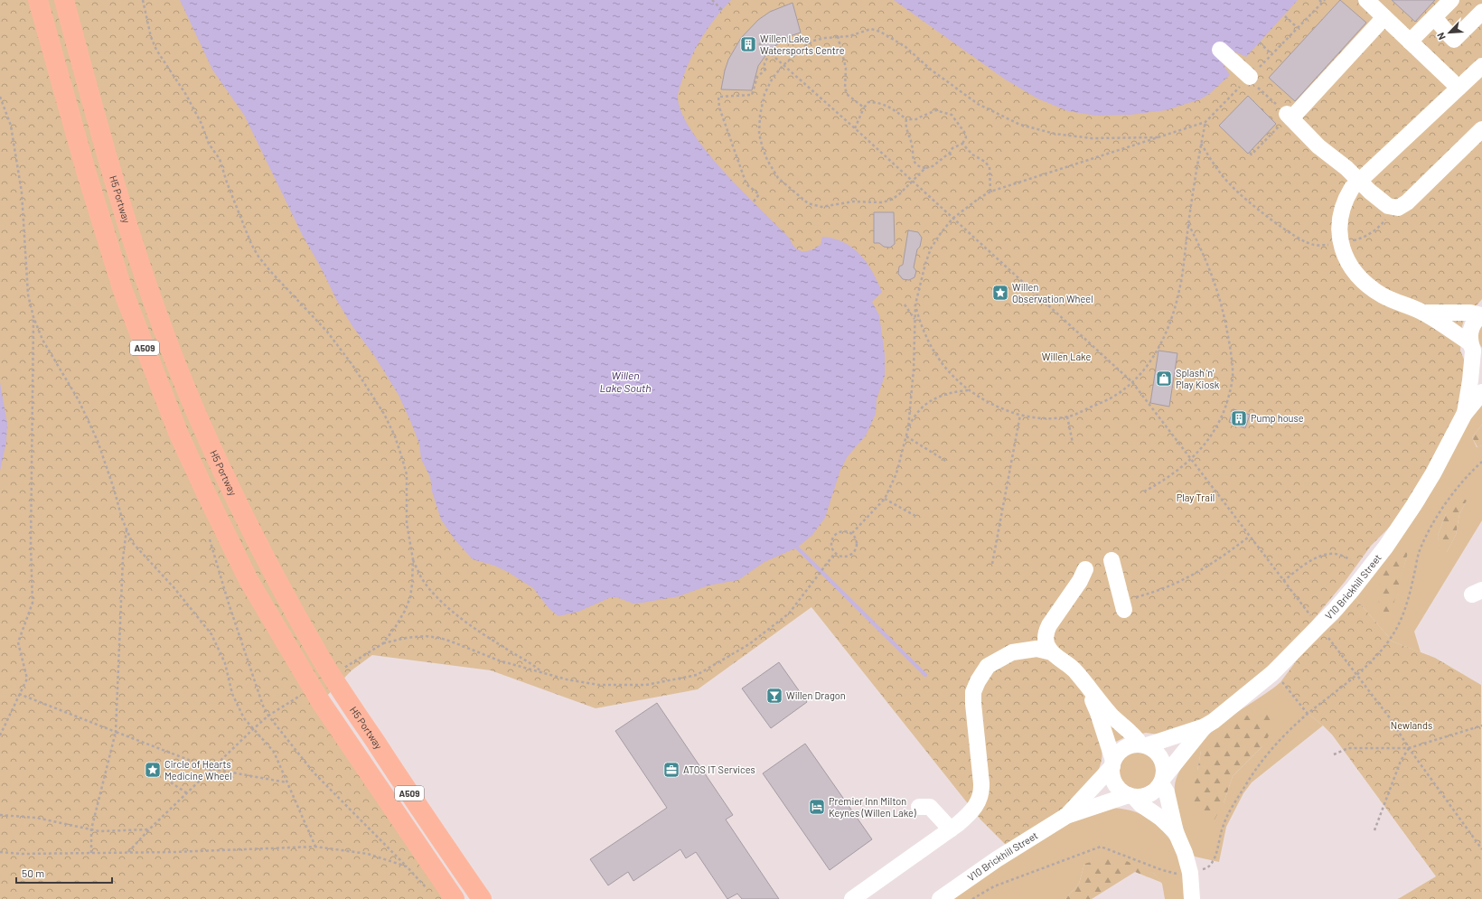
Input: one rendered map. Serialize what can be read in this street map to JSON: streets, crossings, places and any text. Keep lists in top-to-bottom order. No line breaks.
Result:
{"streets":{"main road":["H5 Portway","A509"],"street":["V10 Brickhill Street"]},"water":["Willen Lake South"],"parks":["Willen Lake","Play Trail","Newlands"],"places":{"building":["Willen Lake Watersports Centre","Pump house"],"place":["Willen Observation Wheel","Circle of Hearts Medicine Wheel"],"shop":["Splash 'n' Play Kiosk"],"bar":["Willen Dragon"],"office":["ATOS IT Services"],"hotel":["Premier Inn Milton Keynes (Willen Lake)"]},"scale_bar":"50 m","north":"bottom left"}
